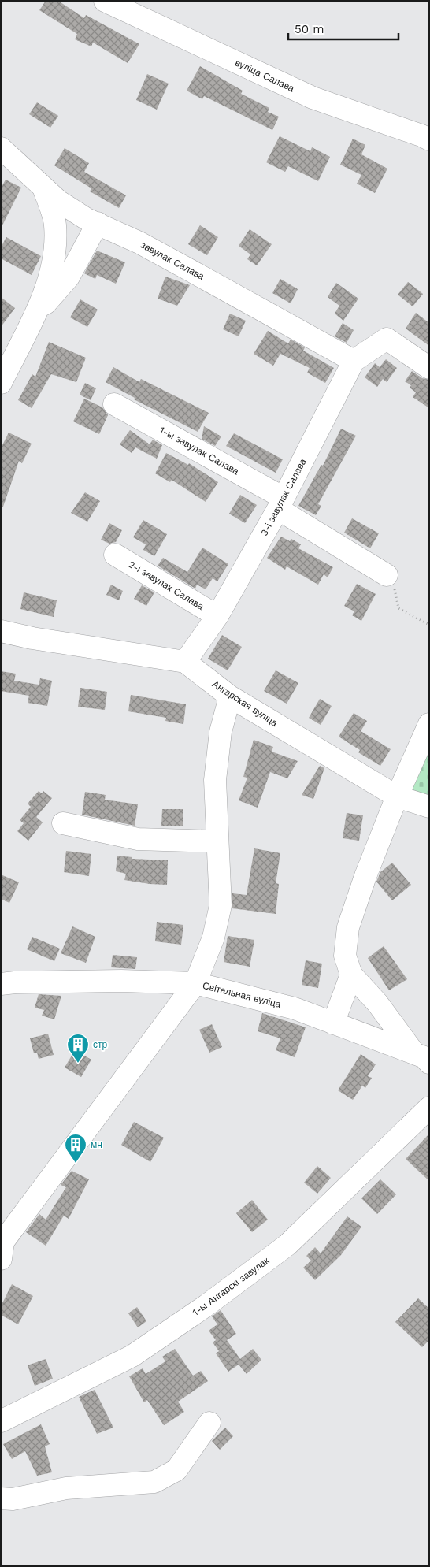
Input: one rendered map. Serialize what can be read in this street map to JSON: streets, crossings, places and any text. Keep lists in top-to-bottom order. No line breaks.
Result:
{"streets":{"street":["вуліца Салава","завулак Салава","1-ы завулак Салава","3-і завулак Салава","2-і завулак Салава","Ангарская вуліца","Світальная вуліца","1-ы Ангарскі завулак"]},"crossings":[["завулак Салава","3-і завулак Салава"],["1-ы завулак Салава","3-і завулак Салава"],["3-і завулак Салава","2-і завулак Салава"],["3-і завулак Салава","Ангарская вуліца"],["Ангарская вуліца","Світальная вуліца"]],"places":{"building":["стр","мн"]},"scale_bar":"50 m"}
